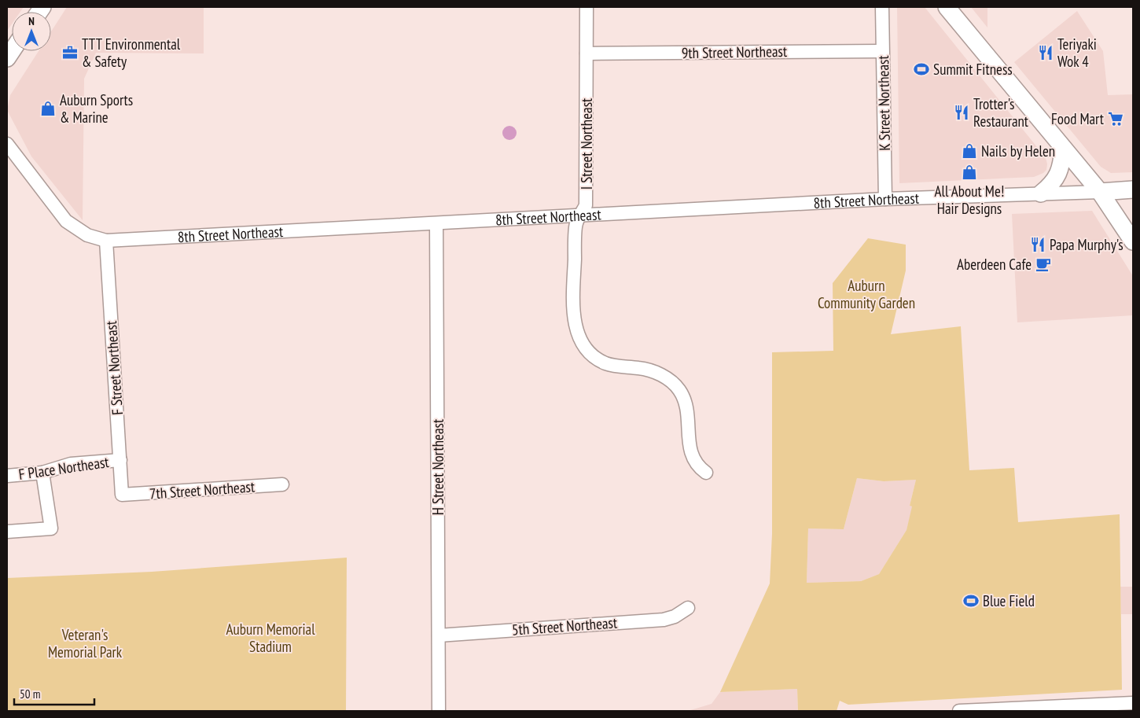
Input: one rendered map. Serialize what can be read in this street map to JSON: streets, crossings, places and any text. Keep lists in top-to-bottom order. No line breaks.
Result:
{"streets":{"main road":["8th Street Northeast"],"street":["9th Street Northeast","K Street Northeast","I Street Northeast","F Street Northeast","H Street Northeast","F Place Northeast","7th Street Northeast","5th Street Northeast"]},"crossings":[["9th Street Northeast","K Street Northeast"],["9th Street Northeast","I Street Northeast"],["K Street Northeast","8th Street Northeast"],["I Street Northeast","8th Street Northeast"],["8th Street Northeast","F Street Northeast"],["8th Street Northeast","H Street Northeast"],["F Street Northeast","F Place Northeast"],["F Street Northeast","7th Street Northeast"],["H Street Northeast","5th Street Northeast"]],"parks":["Auburn Community Garden","Auburn Memorial Stadium","Veteran's Memorial Park"],"places":{"office":["TTT Environmental & Safety"],"restaurant":["Teriyaki Wok 4","Trotter's Restaurant","Papa Murphy's"],"sports":["Summit Fitness","Blue Field"],"shop":["Auburn Sports & Marine","Nails by Helen","All About Me! Hair Designs"],"supermarket":["Food Mart"],"cafe":["Aberdeen Cafe"]},"scale_bar":"50 m","north":"top"}
